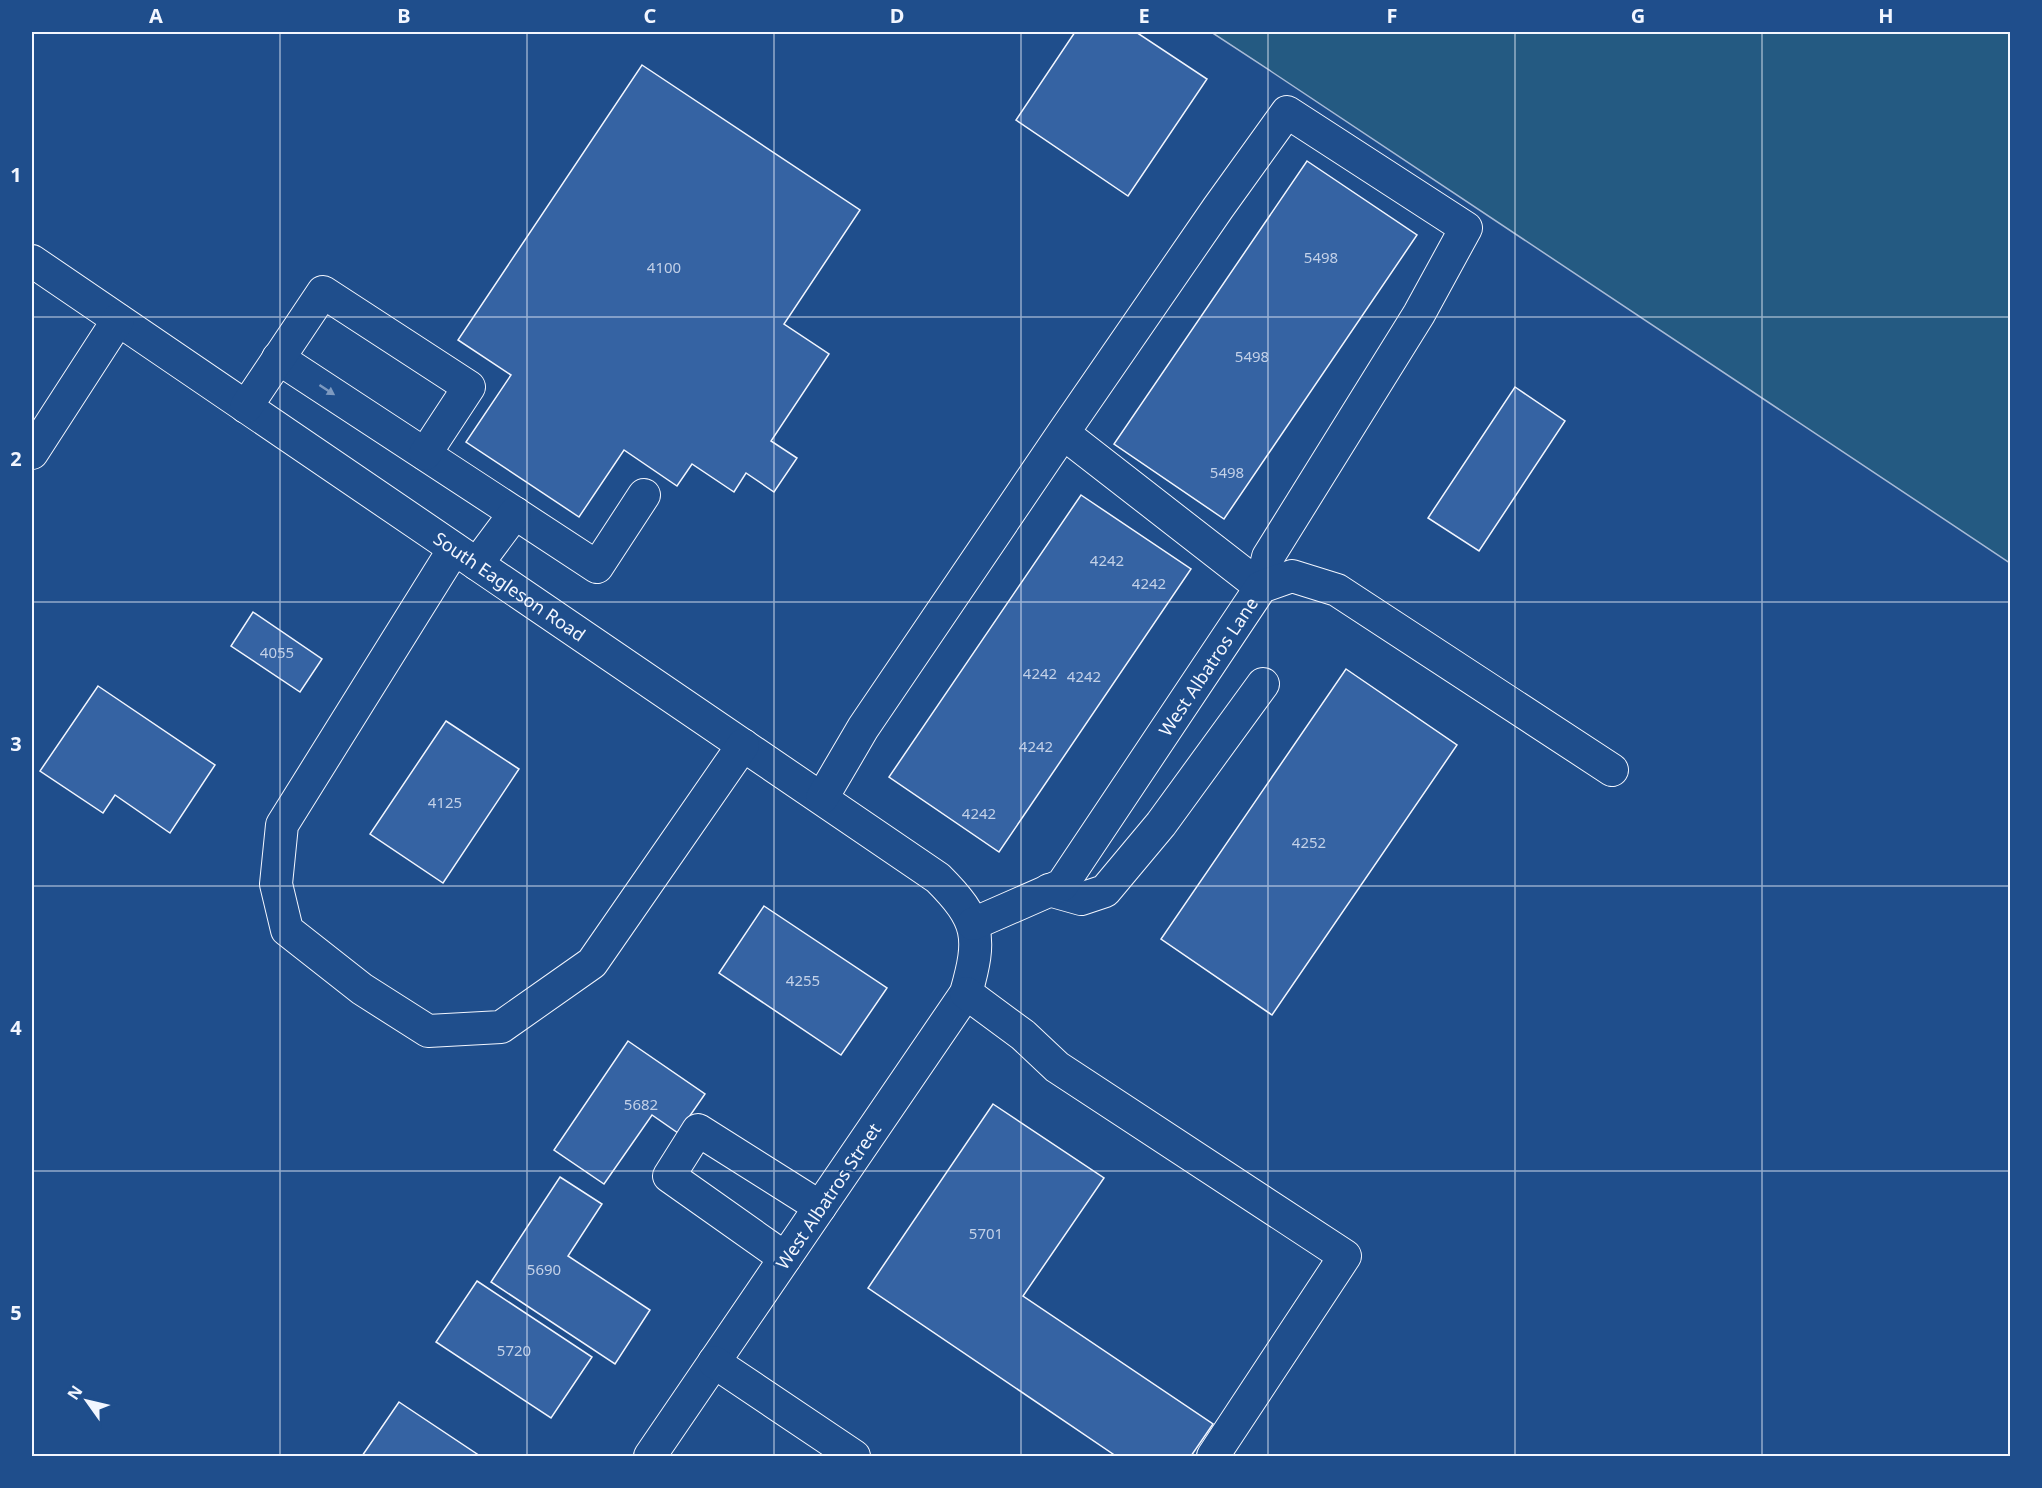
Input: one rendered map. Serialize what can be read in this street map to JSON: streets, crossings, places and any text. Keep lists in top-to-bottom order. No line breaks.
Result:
{"streets":{"street":["South Eagleson Road","West Albatros Lane","West Albatros Street"]},"crossings":[["South Eagleson Road","West Albatros Lane"],["South Eagleson Road","West Albatros Street"],["West Albatros Lane","West Albatros Street"]],"house_numbers":["5498","4100","5498","5498","4242","4242","4055","4242","4242","4242","4125","4242","4252","4255","5682","5701","5690","5720"],"north":"top left","grid":{"columns":["A","B","C","D","E","F","G","H"],"rows":["1","2","3","4","5"]}}
